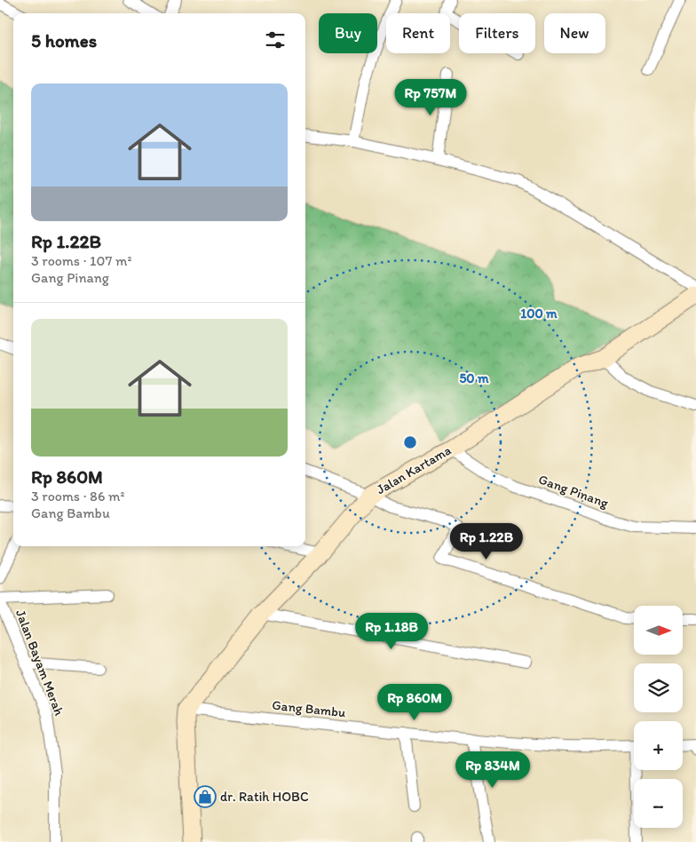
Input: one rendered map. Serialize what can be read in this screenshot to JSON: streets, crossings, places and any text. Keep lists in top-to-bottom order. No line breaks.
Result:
{"streets":{"main road":["Jalan Kartama"],"street":["Gang Pinang","Jalan Bayam Merah","Gang Bambu"]},"crossings":[["Jalan Kartama","Gang Pinang"],["Jalan Kartama","Gang Bambu"]],"places":{"shop":["dr. Ratih HOBC"]},"north":"right","page":{"chip":["Buy","Rent","Filters","New"],"heading":"5 homes","list":[{"name":"Rp 1.22B","note":"3 rooms · 107 m² · Gang Pinang"},{"name":"Rp 860M","note":"3 rooms · 86 m² · Gang Bambu"}],"price":["Rp 757M","Rp 1.22B","Rp 1.18B","Rp 860M","Rp 834M"],"map_buttons":["+","−"]},"rings":["100 m","50 m"]}
